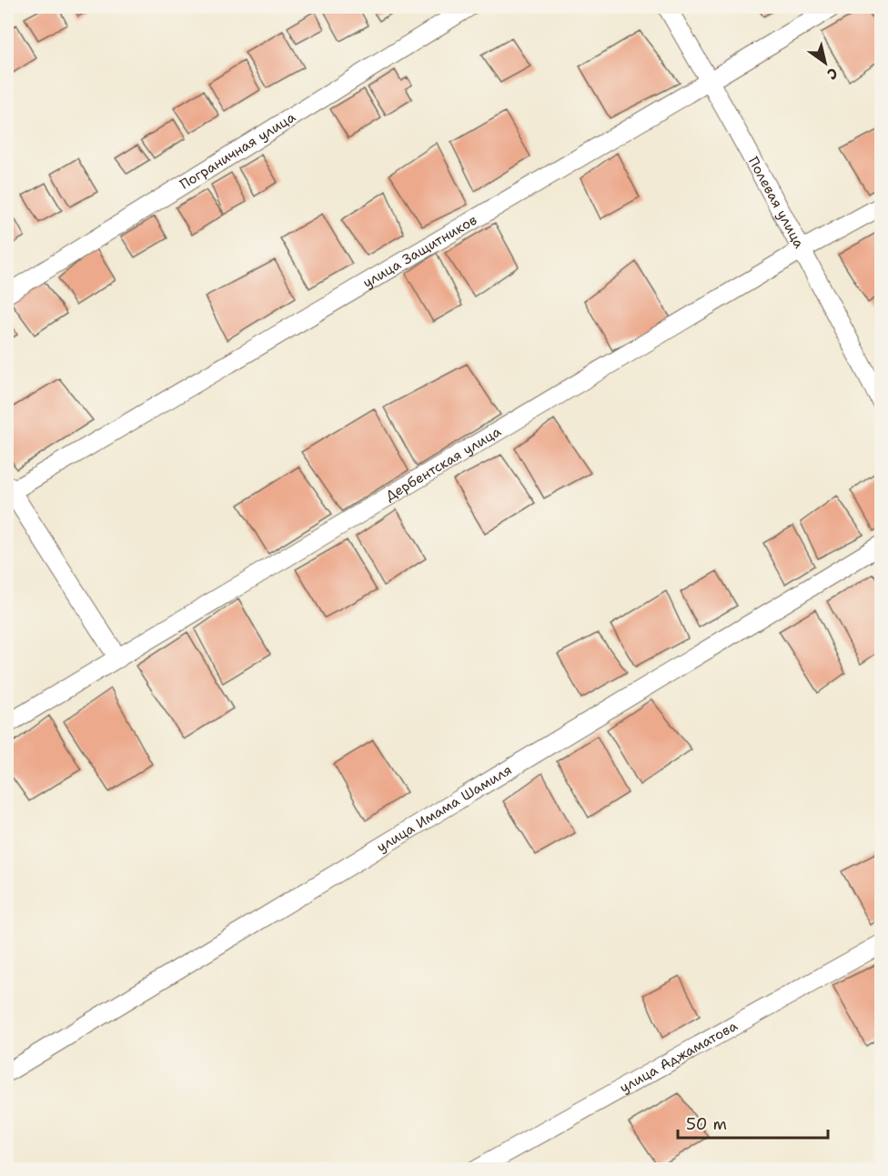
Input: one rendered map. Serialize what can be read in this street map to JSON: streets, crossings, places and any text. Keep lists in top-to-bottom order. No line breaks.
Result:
{"streets":{"street":["Пограничная улица","Полевая улица","улица Защитников","Дербентская улица","улица Имама Шамиля","улица Аджаматова"]},"crossings":[["Полевая улица","улица Защитников"],["Полевая улица","Дербентская улица"]],"scale_bar":"50 m","north":"bottom right"}
